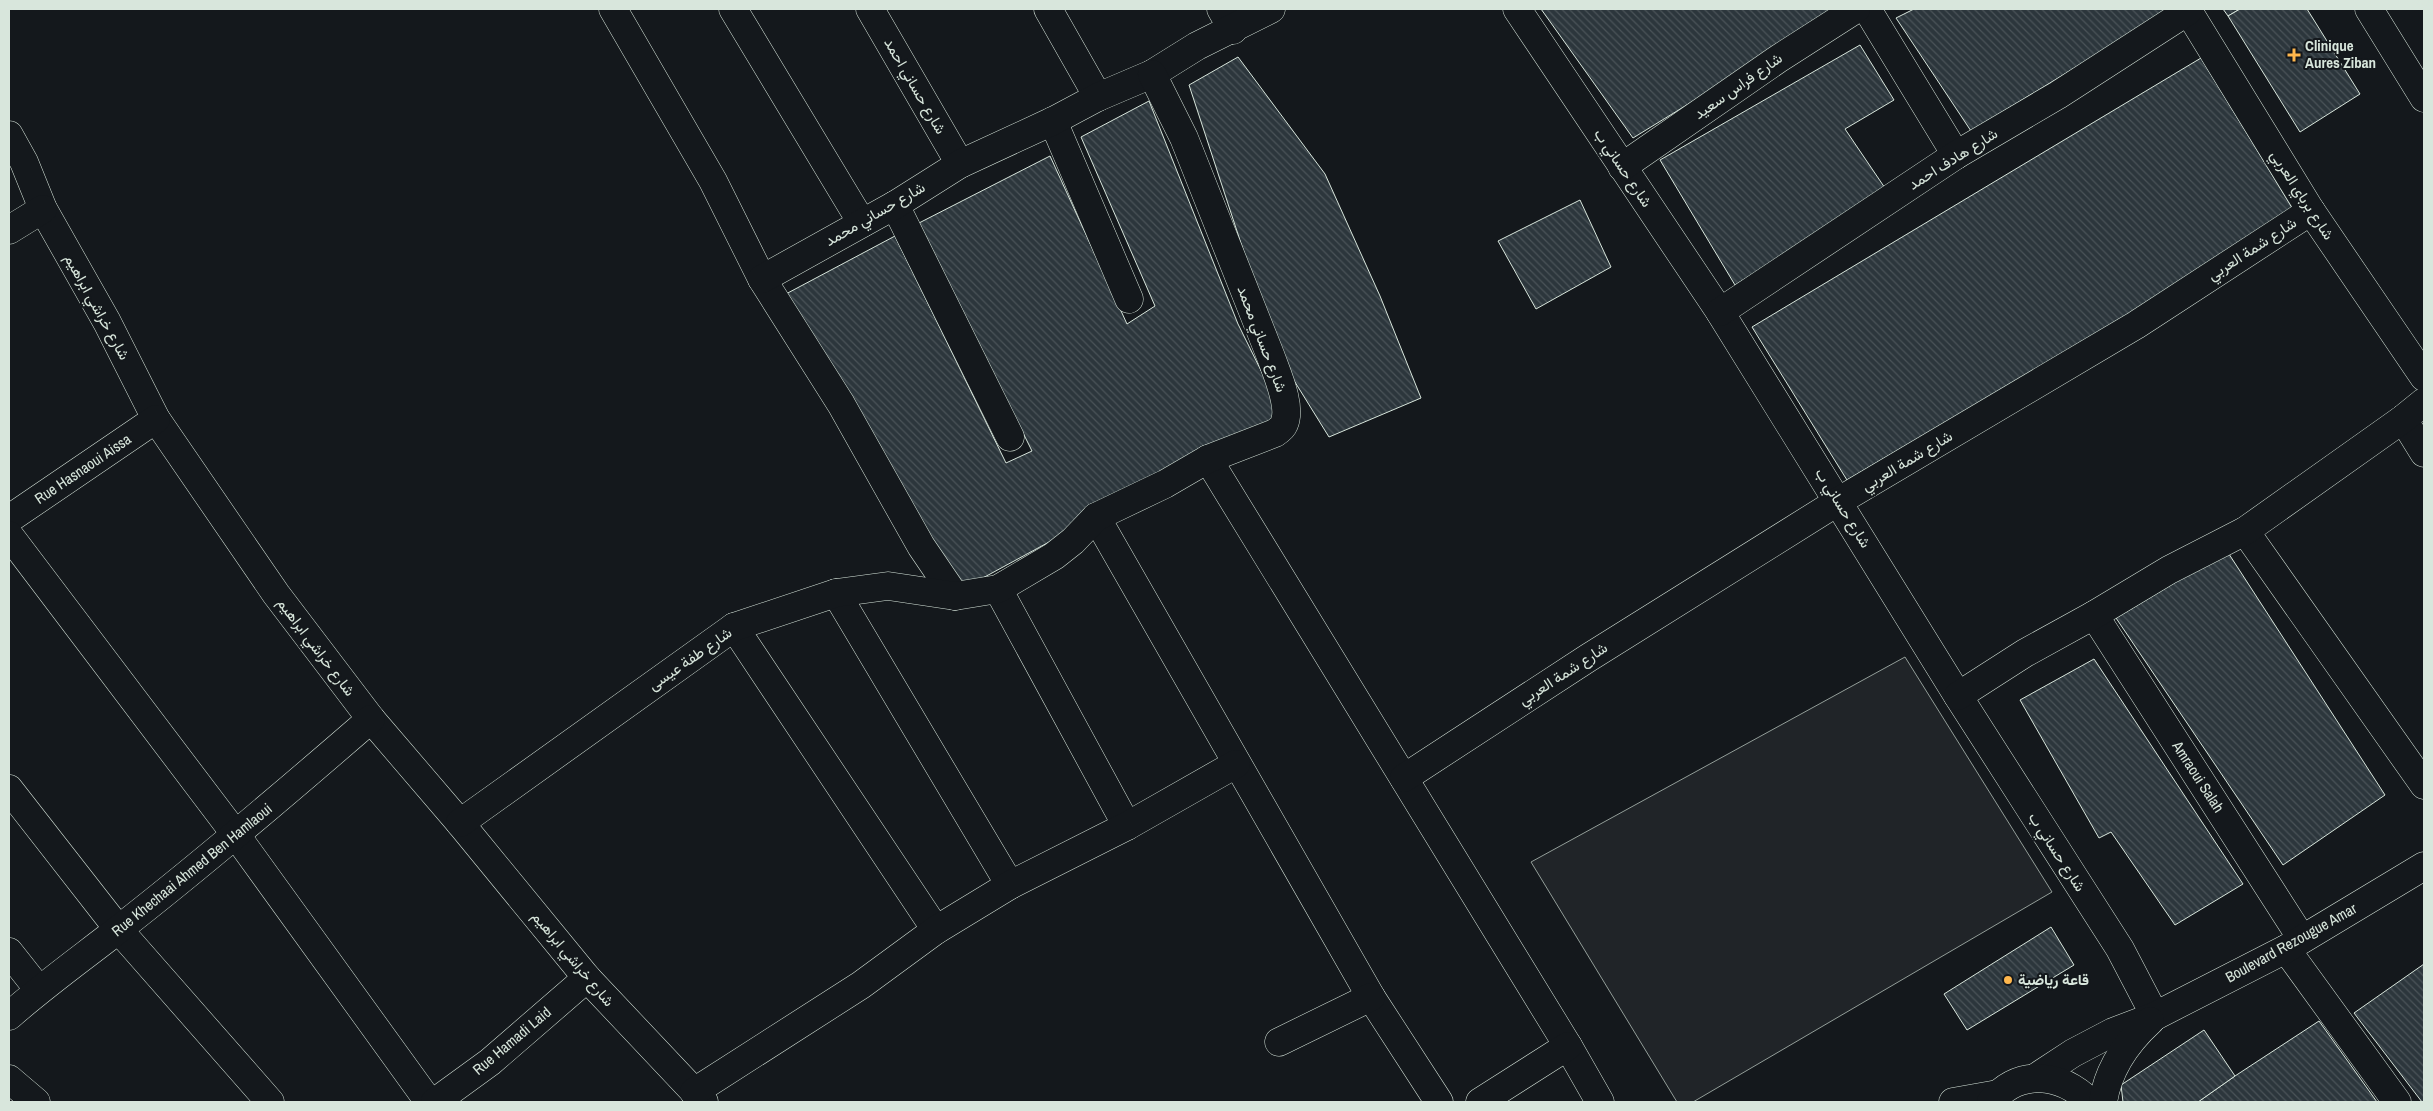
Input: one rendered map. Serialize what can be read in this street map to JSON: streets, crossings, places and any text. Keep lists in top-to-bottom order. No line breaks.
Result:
{"streets":{"street":["شارع حساني احمد","شارع فراس سعيد","شارع هادف احمد","شارع حساني ب","شارع برباي العربي","شارع حساني محمد","شارع شمة العربي","شارع خراشي ابراهيم","Rue Hasnaoui Aissa","شارع طفة عيسى","Amraoui Salah","Rue Khechaai Ahmed Ben Hamlaoui","Boulevard Rezougue Amar","Rue Hamadi Laid"]},"crossings":[["شارع حساني احمد","شارع حساني محمد"],["شارع فراس سعيد","شارع حساني ب"],["شارع هادف احمد","شارع حساني ب"],["شارع هادف احمد","شارع برباي العربي"],["شارع حساني ب","شارع شمة العربي"],["شارع حساني ب","Boulevard Rezougue Amar"],["شارع برباي العربي","شارع شمة العربي"],["شارع حساني محمد","شارع طفة عيسى"],["شارع خراشي ابراهيم","Rue Hasnaoui Aissa"],["شارع خراشي ابراهيم","شارع طفة عيسى"],["شارع خراشي ابراهيم","Rue Khechaai Ahmed Ben Hamlaoui"],["شارع خراشي ابراهيم","Rue Hamadi Laid"],["Amraoui Salah","Boulevard Rezougue Amar"]],"places":{"health":["Clinique Aures Ziban"],"other":["قاعة رياضية"]}}
